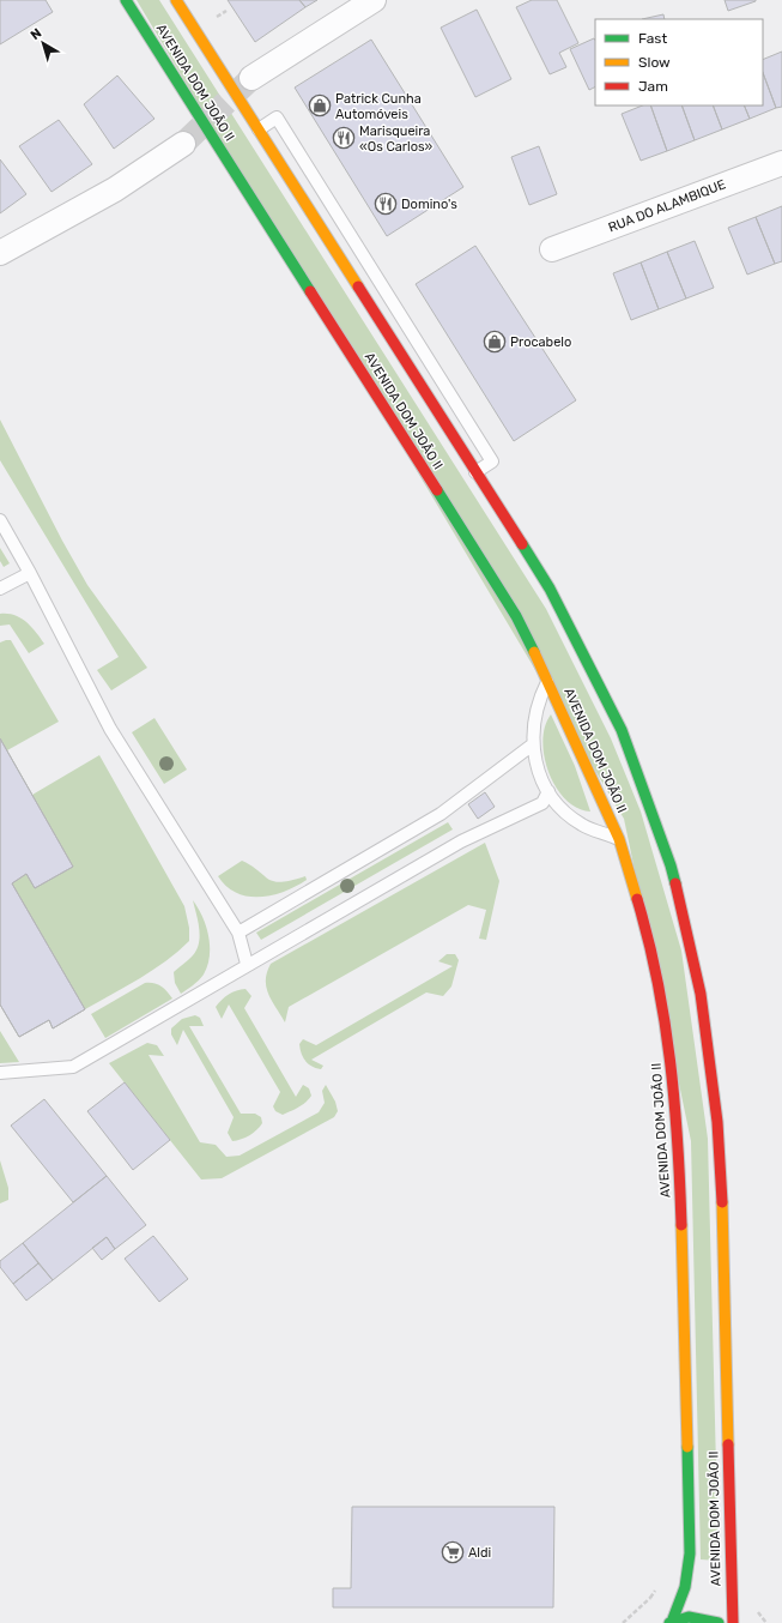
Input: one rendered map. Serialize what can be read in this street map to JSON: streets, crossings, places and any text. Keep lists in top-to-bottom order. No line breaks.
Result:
{"streets":{"main road":["AVENIDA DOM JOÃO II"],"street":["RUA DO ALAMBIQUE"]},"places":{"shop":["Patrick Cunha Automóveis","Procabelo"],"restaurant":["Marisqueira «Os Carlos»","Domino's"],"supermarket":["Aldi"]},"legend":["Fast","Slow","Jam"],"north":"top left"}
